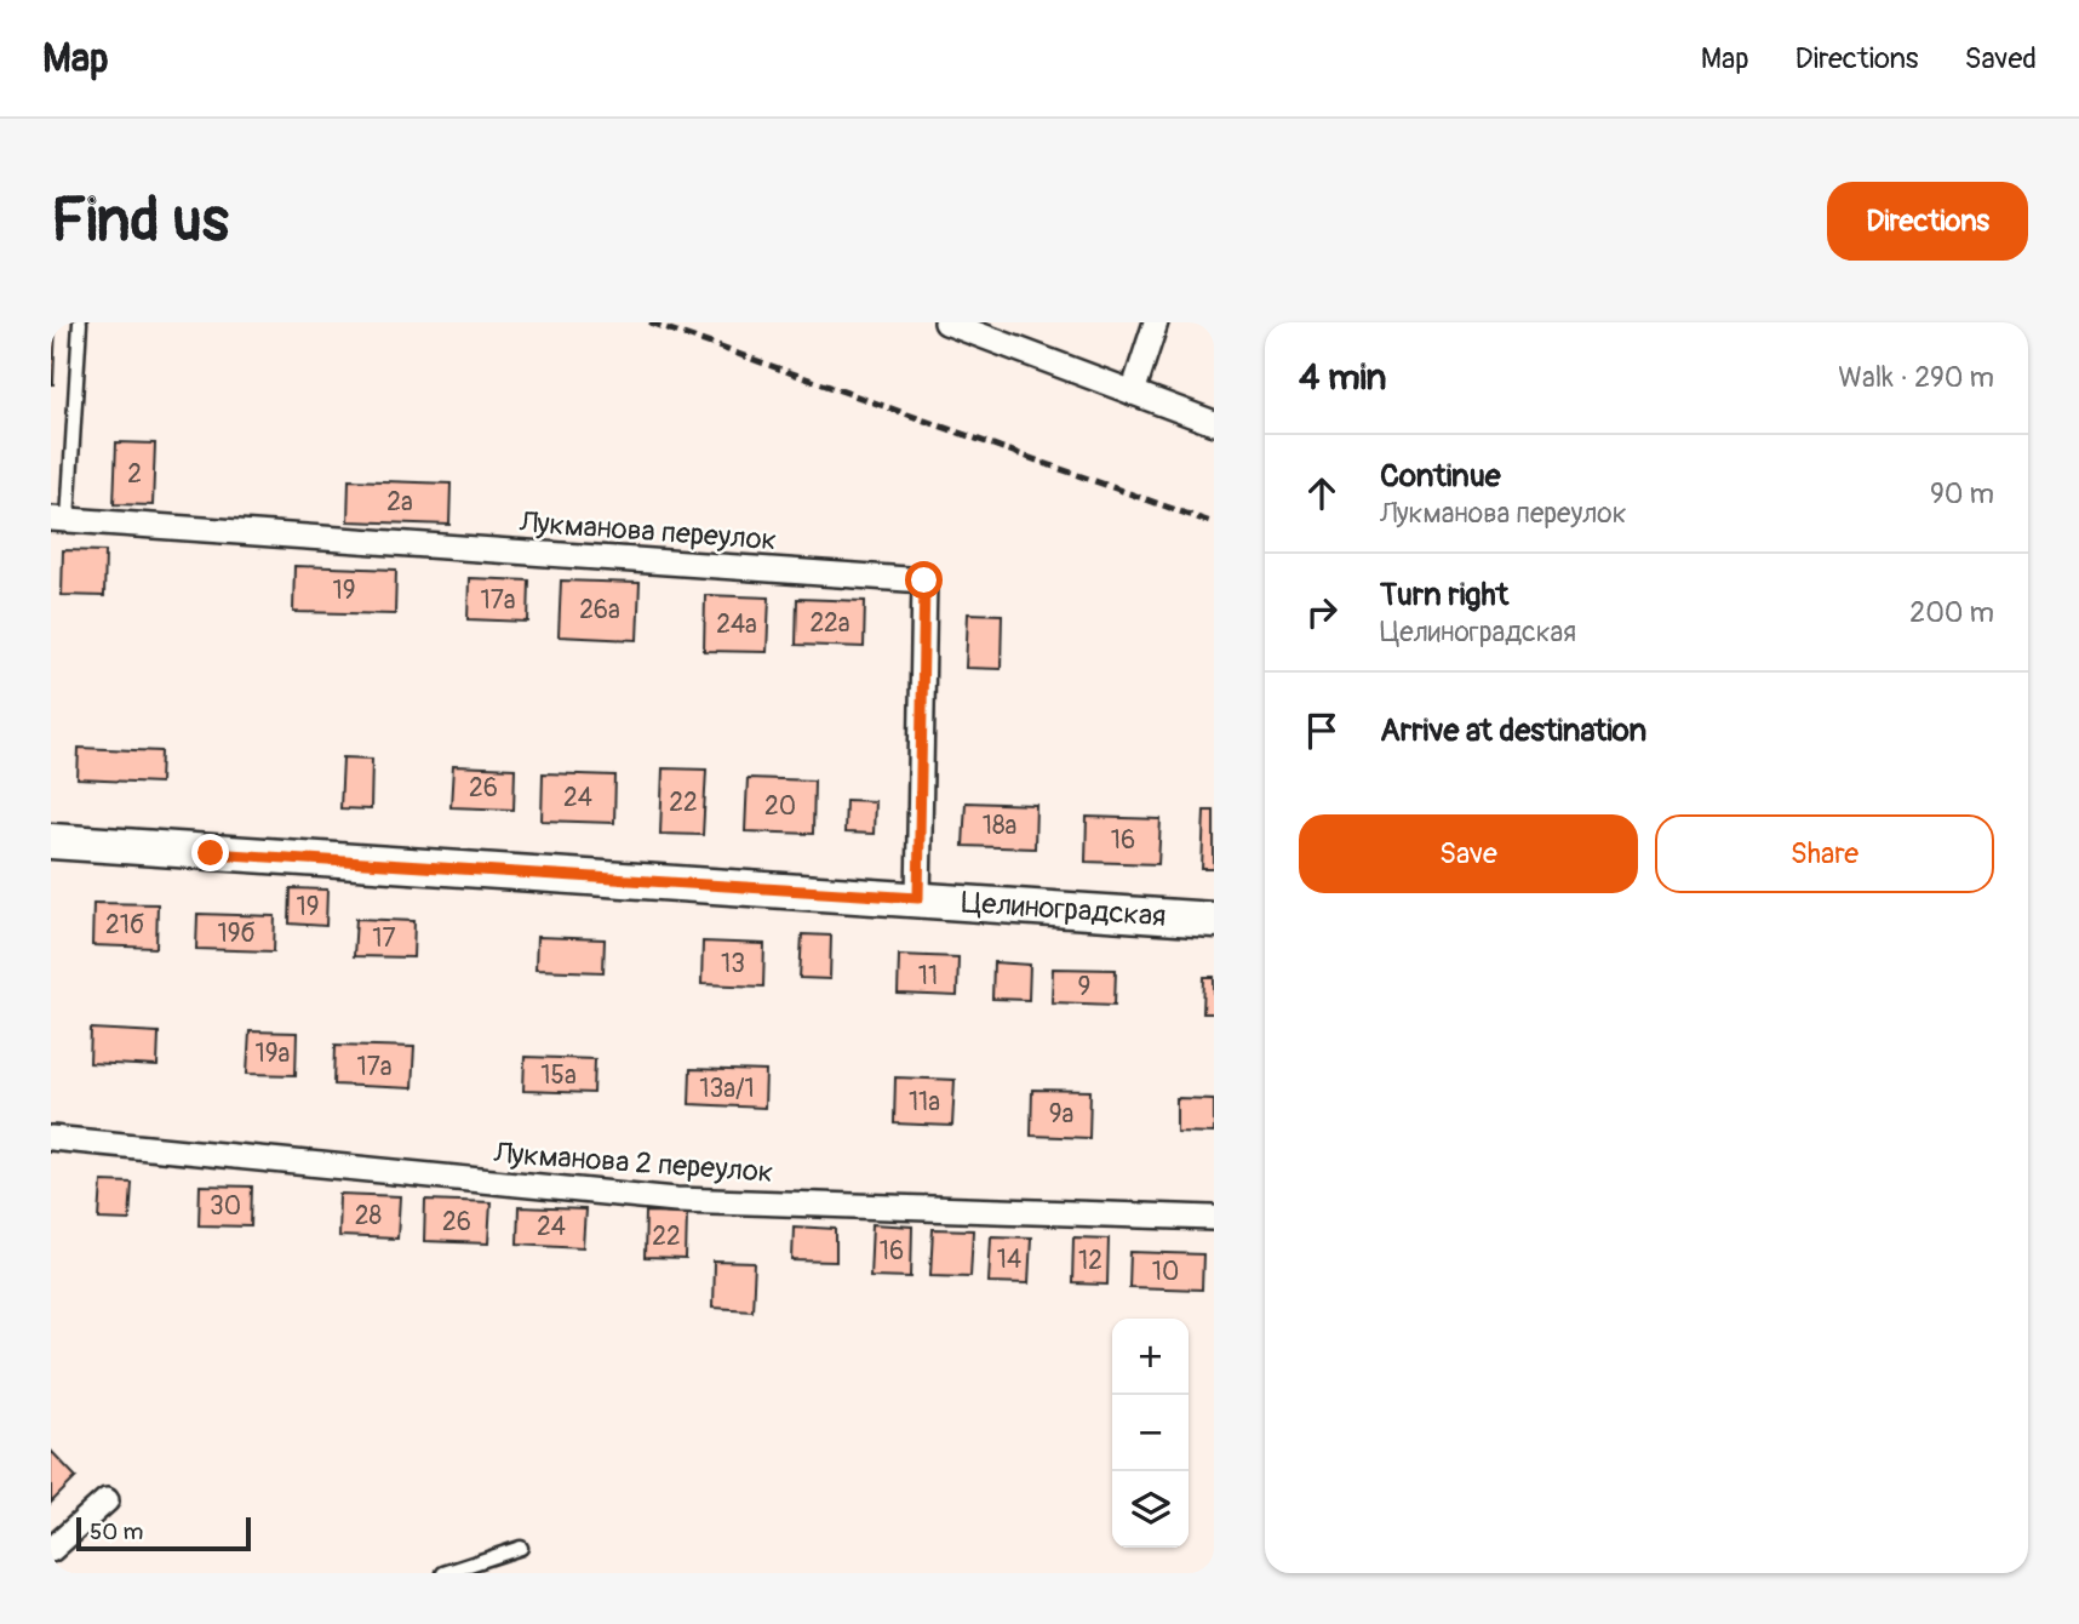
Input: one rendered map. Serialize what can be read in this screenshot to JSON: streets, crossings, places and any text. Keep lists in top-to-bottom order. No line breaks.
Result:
{"streets":{"street":["Лукманова переулок","Целиноградская","Лукманова 2 переулок"]},"crossings":[["Лукманова переулок","Целиноградская"]],"house_numbers":["2","2а","19","17а","26а","22а","24а","26","24","22","20","18а","16","19","21б","19б","17","13","11","9","19а","17а","15а","13а/1","11а","9а","30","28","26","24","22","16","14","12","10"],"scale_bar":"50 m","page":{"header":"Map","nav":["Map","Directions","Saved"],"buttons":["Directions",["Save","Share"]],"title":"Find us","heading":["4 min","Walk · 290 m"],"list":[["Continue","Лукманова переулок","90 m"],["Turn right","Целиноградская","200 m"],"Arrive at destination"],"map_buttons":["+","−"],"scale":"50 m"}}
